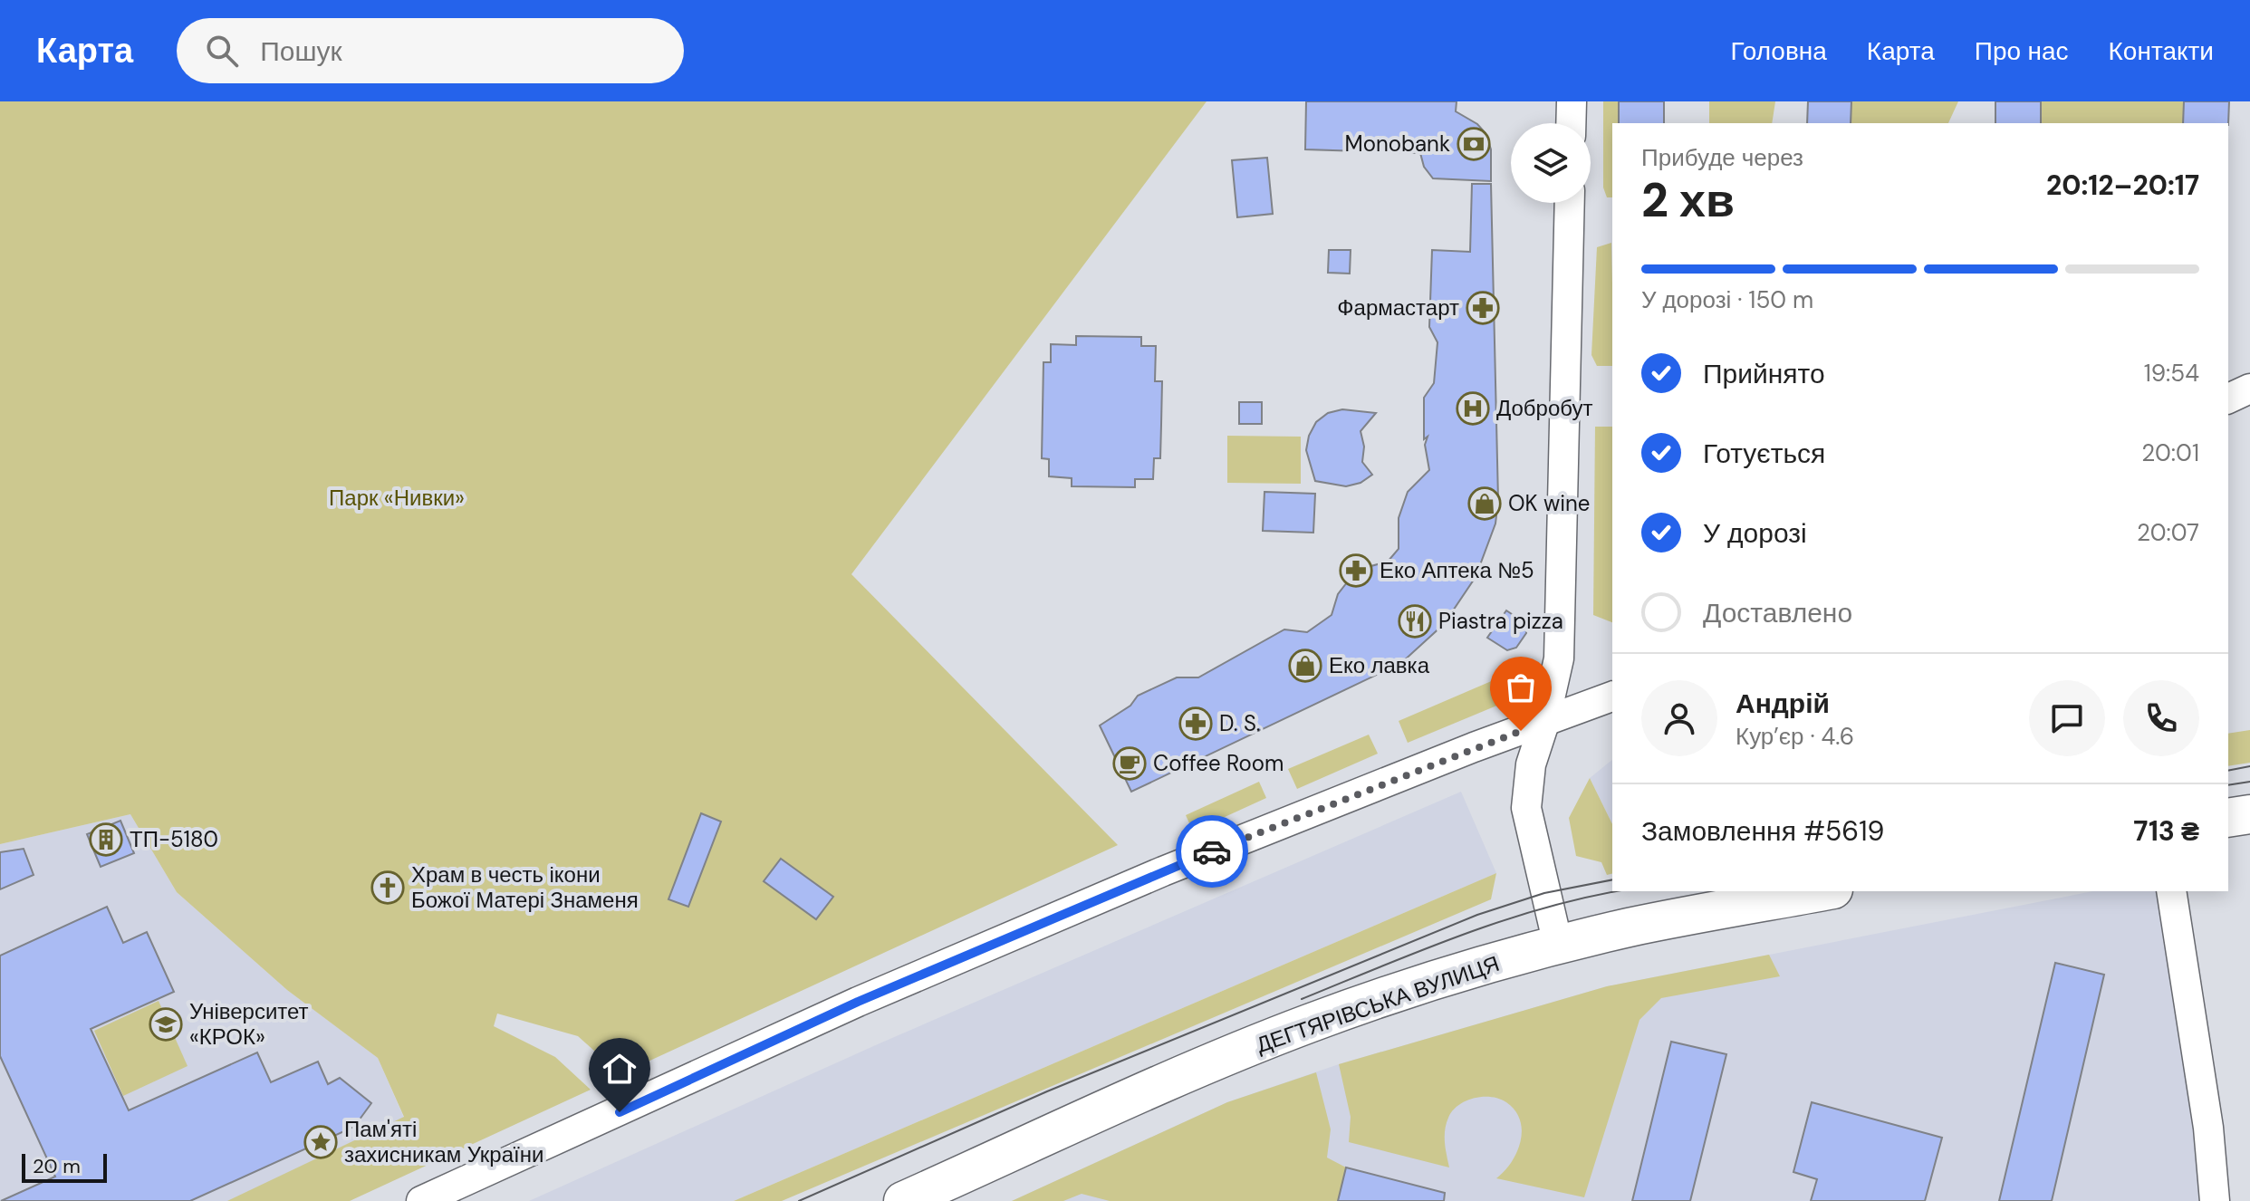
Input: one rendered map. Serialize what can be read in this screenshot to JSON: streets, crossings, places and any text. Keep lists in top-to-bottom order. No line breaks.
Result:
{"streets":{"main road":["ДЕГТЯРІВСЬКА ВУЛИЦЯ"]},"parks":["Парк «Нивки»"],"places":{"bank":["Monobank"],"pharmacy":["Фармастарт","Еко Аптека №5","D. S."],"hospital":["Добробут"],"shop":["OK wine","Еко лавка"],"restaurant":["Piastra pizza"],"cafe":["Coffee Room"],"building":["ТП-5180"],"church":["Храм в честь ікони Божої Матері Знаменя"],"school or university":["Університет «КРОК»"],"place":["Пам'яті захисникам України"]},"scale_bar":"20 m","page":{"header":"Карта","search":"Пошук","nav":["Головна","Карта","Про нас","Контакти"],"heading":["2 хв","Прибуде через","20:12–20:17"],"panel":["Андрій","Кур’єр · 4.6","Замовлення #5619","713 ₴"],"bar":"У дорозі · 150 m","list":[["Прийнято","19:54"],["Готується","20:01"],["У дорозі","20:07"],"Доставлено"],"scale":"20 m"}}
